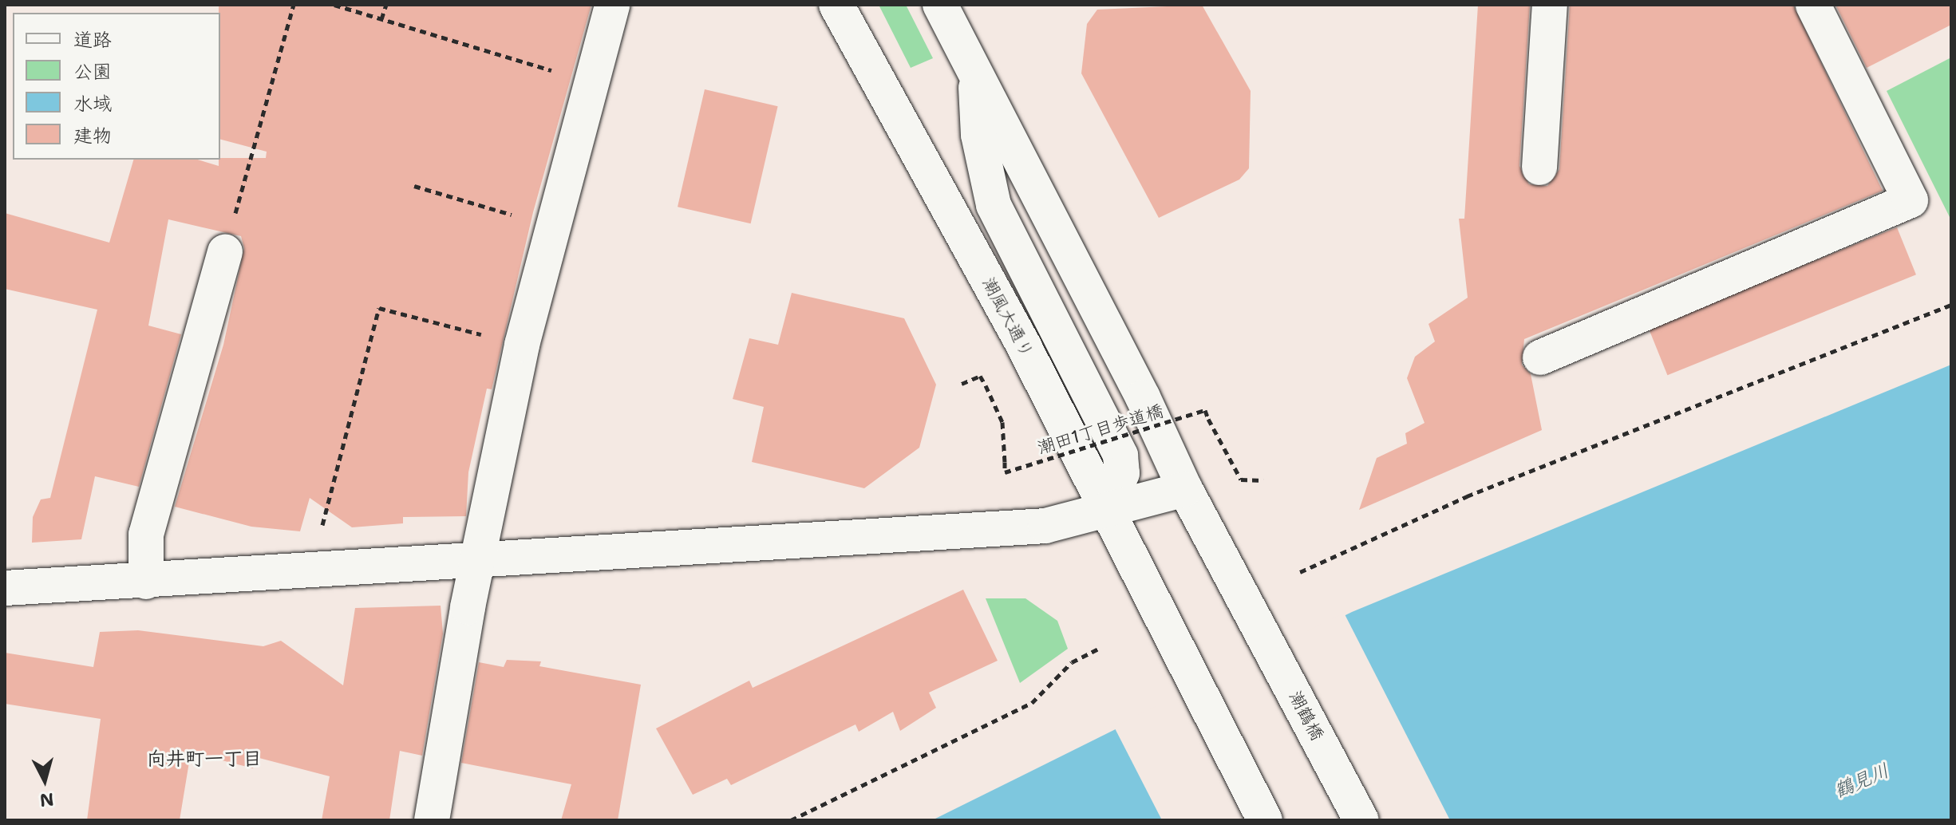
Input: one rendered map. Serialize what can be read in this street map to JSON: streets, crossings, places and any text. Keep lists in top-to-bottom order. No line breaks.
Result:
{"streets":{"street":["潮風大通り","潮鶴橋"],"path":["潮田1丁目歩道橋"]},"districts":["向井町一丁目"],"water":["鶴見川"],"legend":["道路","公園","水域","建物"],"north":"bottom"}
